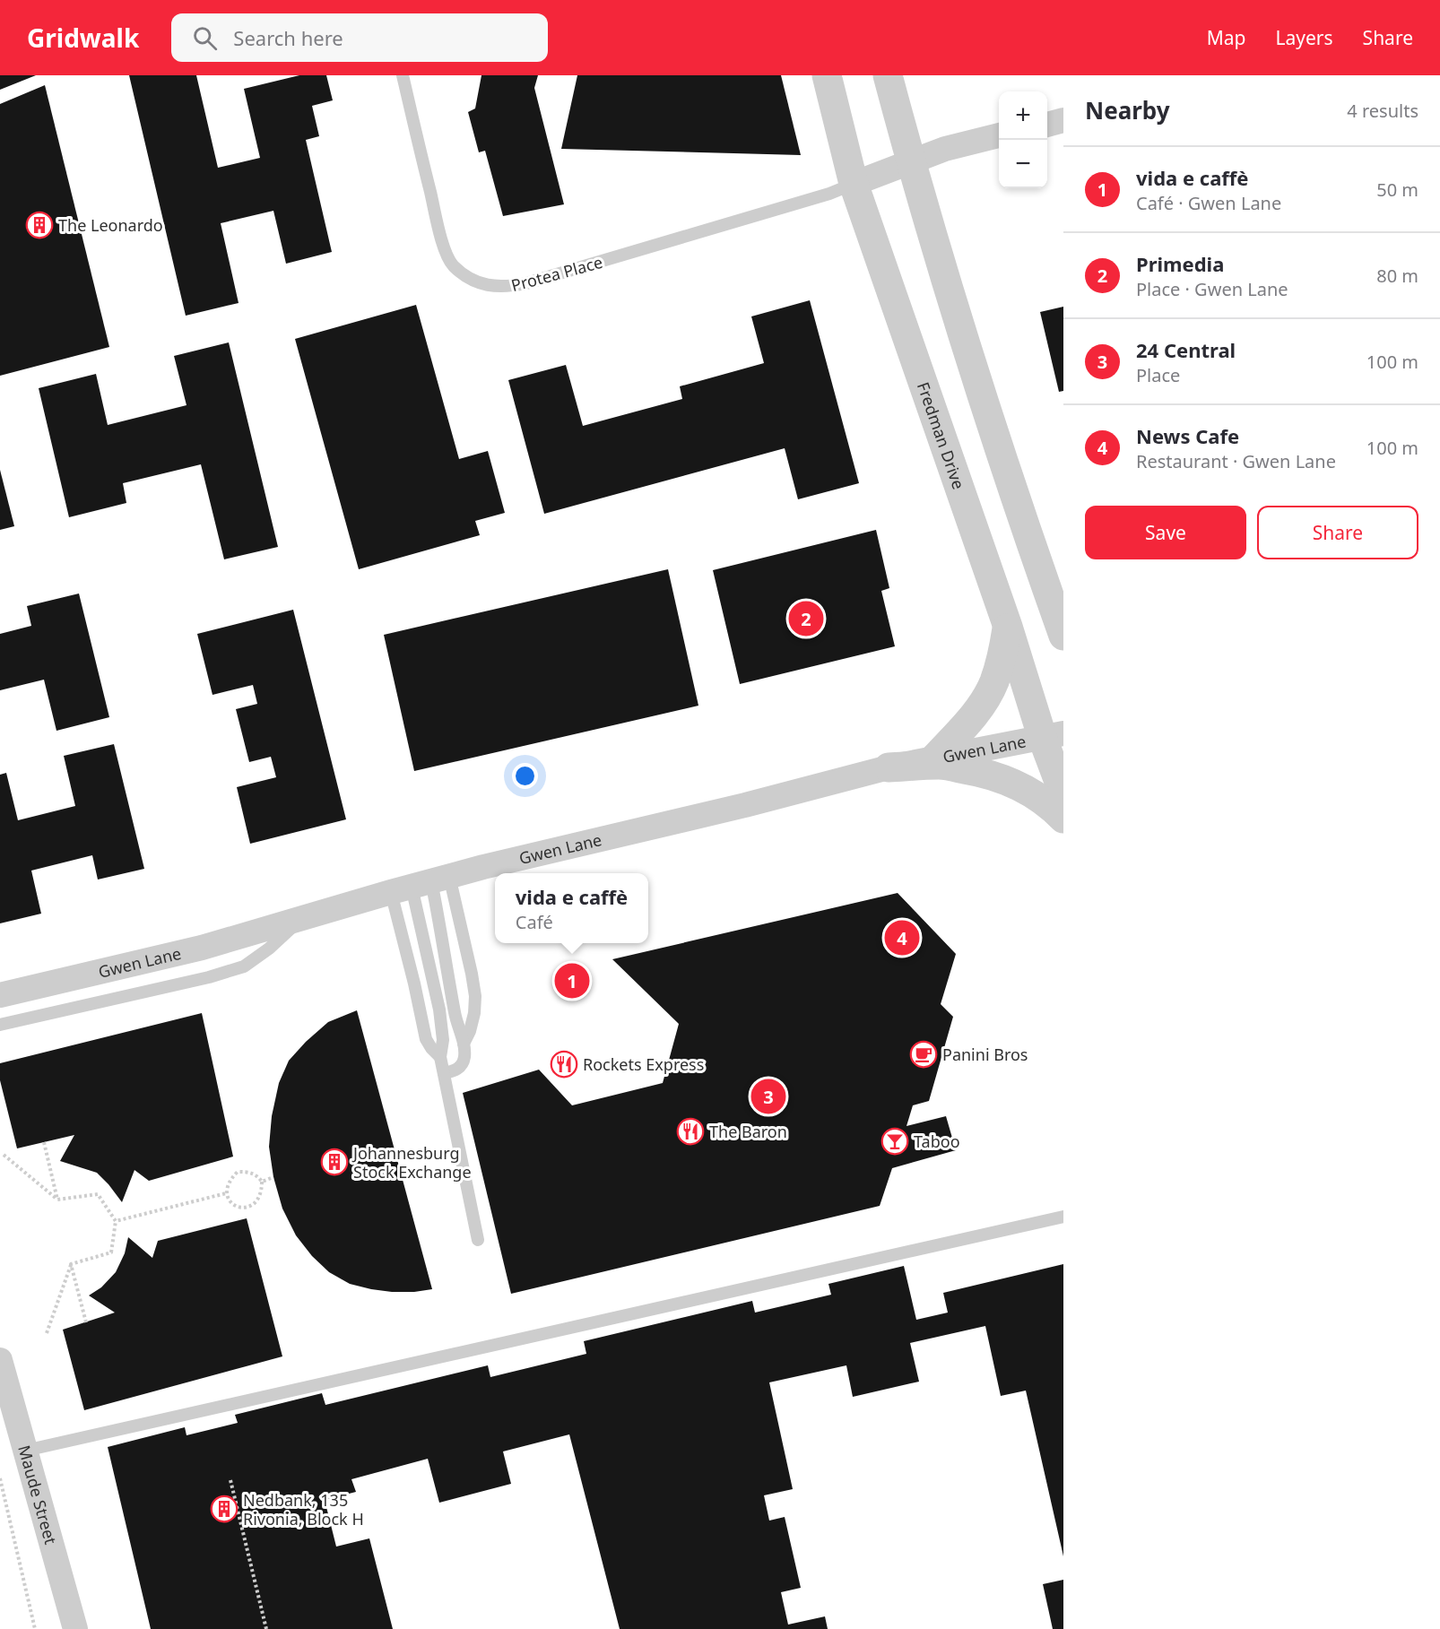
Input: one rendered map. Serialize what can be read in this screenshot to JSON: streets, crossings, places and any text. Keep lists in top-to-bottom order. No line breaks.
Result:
{"streets":{"street":["Fredman Drive","Gwen Lane","Maude Street"],"lane":["Protea Place"]},"crossings":[["Protea Place","Fredman Drive"],["Fredman Drive","Gwen Lane"]],"places":{"building":["The Leonardo","Johannesburg Stock Exchange","Nedbank, 135 Rivonia, Block H"],"cafe":["Panini Bros"],"restaurant":["Rockets Express","The Baron"],"bar":["Taboo"]},"page":{"header":"Gridwalk","search":"Search here","nav":["Map","Layers","Share"],"heading":["Nearby","4 results"],"map_buttons":["+","−"],"list":[{"mark":"1","name":"vida e caffè","note":"Café · Gwen Lane","value":"50 m"},{"mark":"2","name":"Primedia","note":"Place · Gwen Lane","value":"80 m"},{"mark":"3","name":"24 Central","note":"Place","value":"100 m"},{"mark":"4","name":"News Cafe","note":"Restaurant · Gwen Lane","value":"100 m"}],"buttons":["Save","Share"],"pins":["2","4","1","3"],"popup":["vida e caffè","Café"]}}
